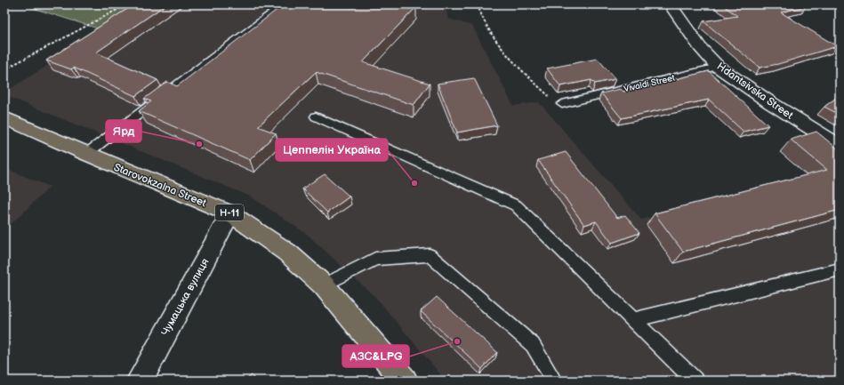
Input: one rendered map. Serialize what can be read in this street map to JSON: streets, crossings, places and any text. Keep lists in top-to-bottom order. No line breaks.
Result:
{"streets":{"main road":["Starovokzalna Street","Н-11"],"street":["Hdantsivska Street","Чумацька вулиця"],"lane":["Vivaldi Street"]},"crossings":[["Vivaldi Street","Hdantsivska Street"],["Starovokzalna Street","Чумацька вулиця"]],"places":["Ярд","Цеппелін Україна","АЗС&LPG"]}
